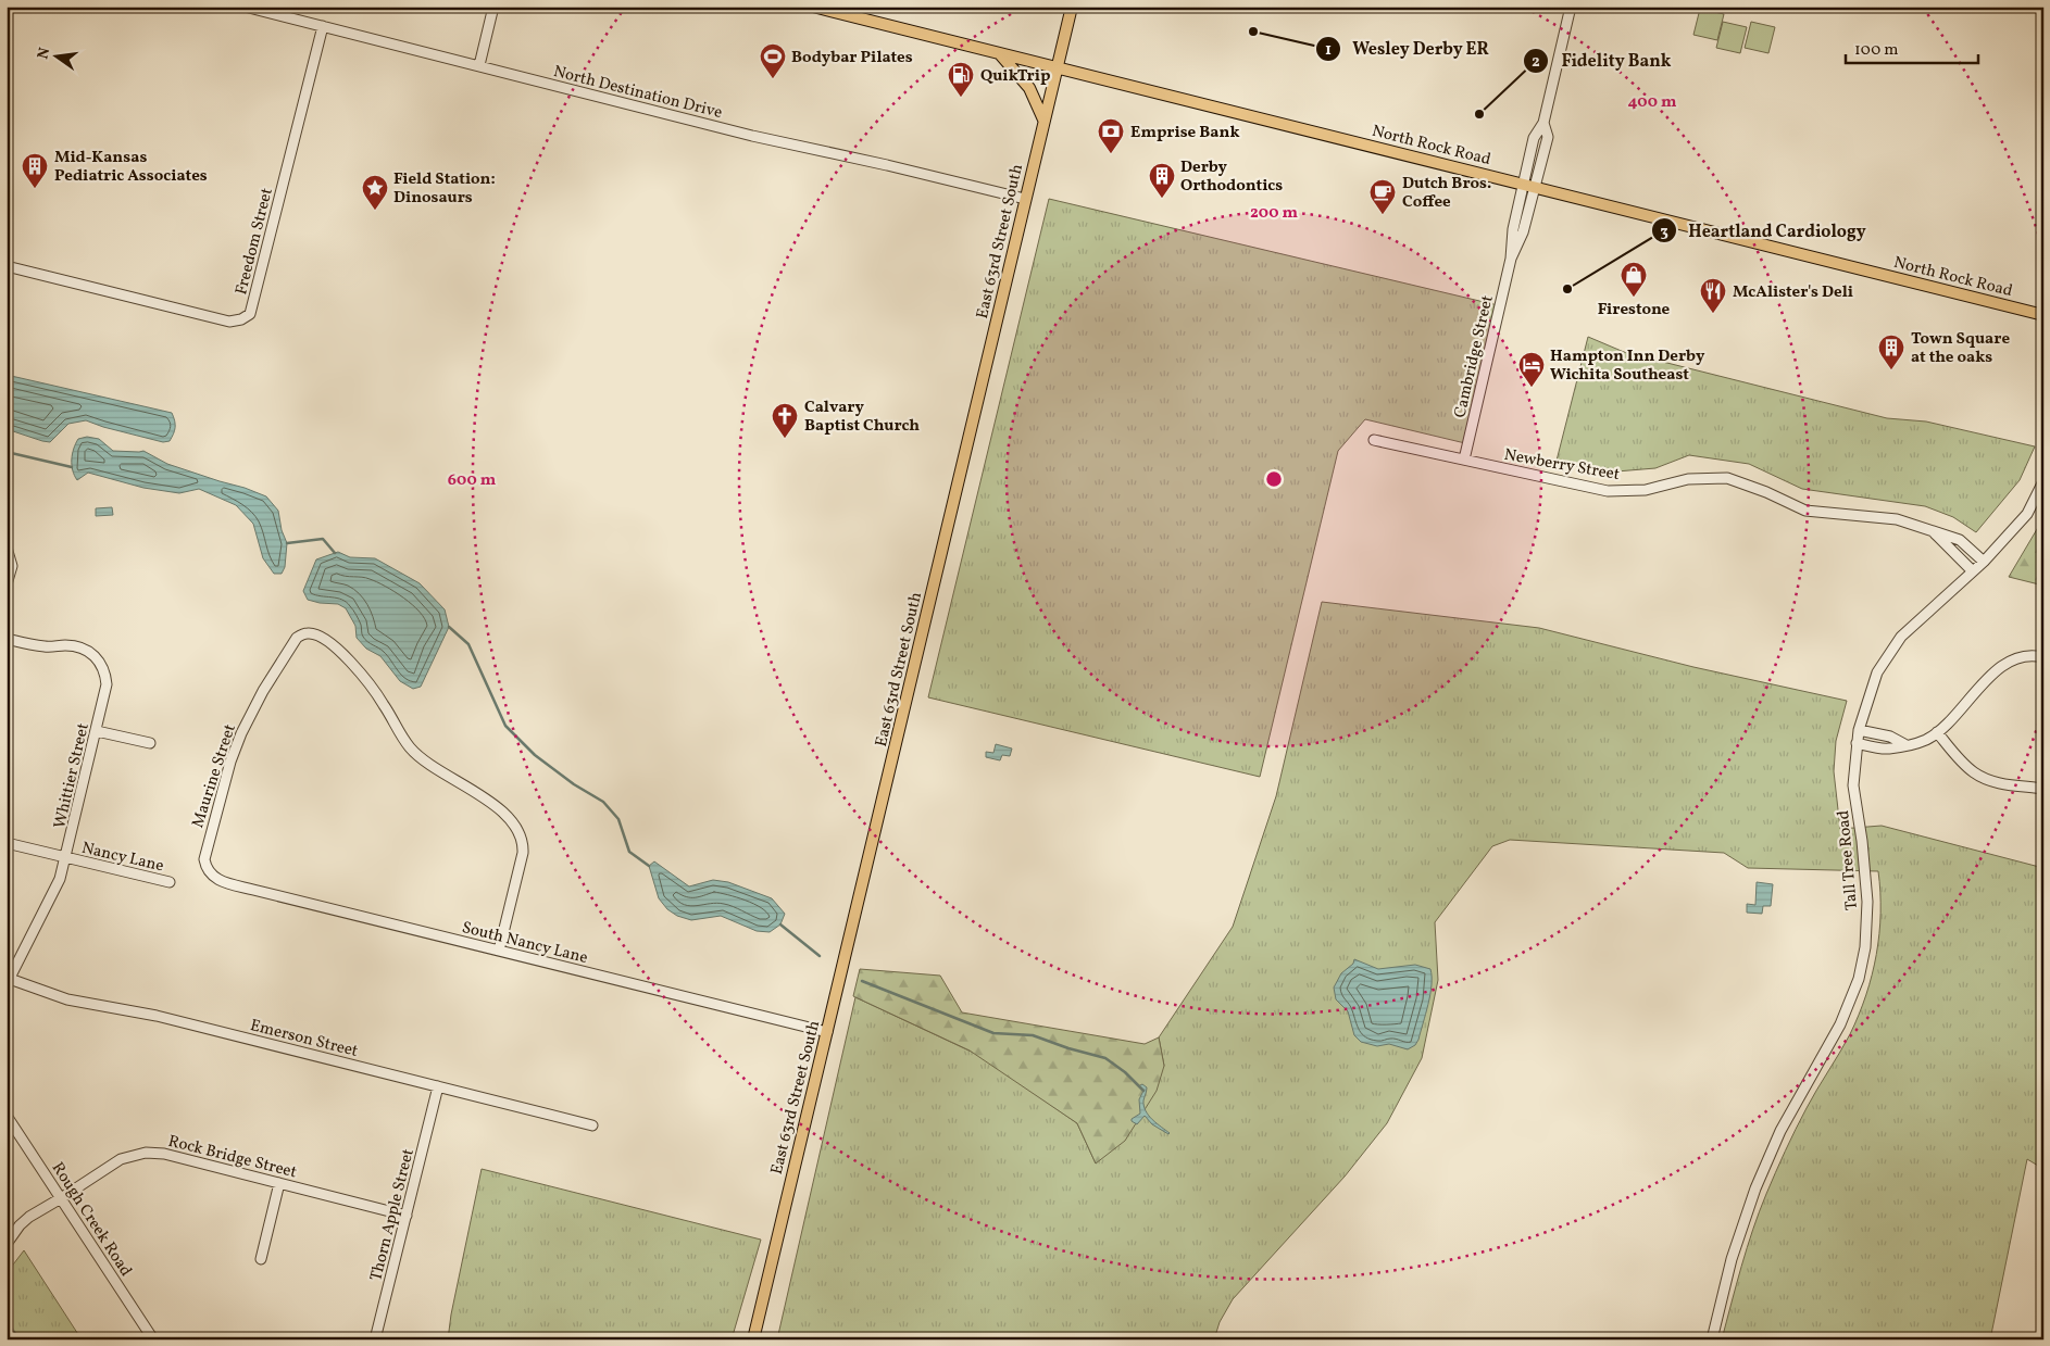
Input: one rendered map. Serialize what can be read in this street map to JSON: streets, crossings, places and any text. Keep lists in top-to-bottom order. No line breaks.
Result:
{"streets":{"main road":["North Rock Road","East 63rd Street South"],"street":["North Destination Drive","Freedom Street","Cambridge Street","Newberry Street","Whittier Street","Maurine Street","Nancy Lane","Tall Tree Road","South Nancy Lane","Emerson Street","Rock Bridge Street","Thorn Apple Street","Rough Creek Road"]},"crossings":[["North Destination Drive","Freedom Street"],["North Destination Drive","East 63rd Street South"],["North Rock Road","East 63rd Street South"],["North Rock Road","Cambridge Street"],["East 63rd Street South","South Nancy Lane"],["Cambridge Street","Newberry Street"],["Newberry Street","Tall Tree Road"],["Whittier Street","Nancy Lane"],["Whittier Street","Emerson Street"],["Maurine Street","South Nancy Lane"],["Emerson Street","Thorn Apple Street"],["Rock Bridge Street","Thorn Apple Street"],["Rock Bridge Street","Rough Creek Road"]],"places":{"other":["Wesley Derby ER","Fidelity Bank","Heartland Cardiology"],"sports":["Bodybar Pilates"],"fuel station":["QuikTrip"],"bank":["Emprise Bank"],"building":["Mid-Kansas Pediatric Associates","Derby Orthodontics","Town Square at the oaks"],"place":["Field Station: Dinosaurs"],"cafe":["Dutch Bros. Coffee"],"shop":["Firestone"],"restaurant":["McAlister's Deli"],"hotel":["Hampton Inn Derby Wichita Southeast"],"church":["Calvary Baptist Church"]},"scale_bar":"100 m","north":"left","rings":["400 m","200 m","600 m"]}
